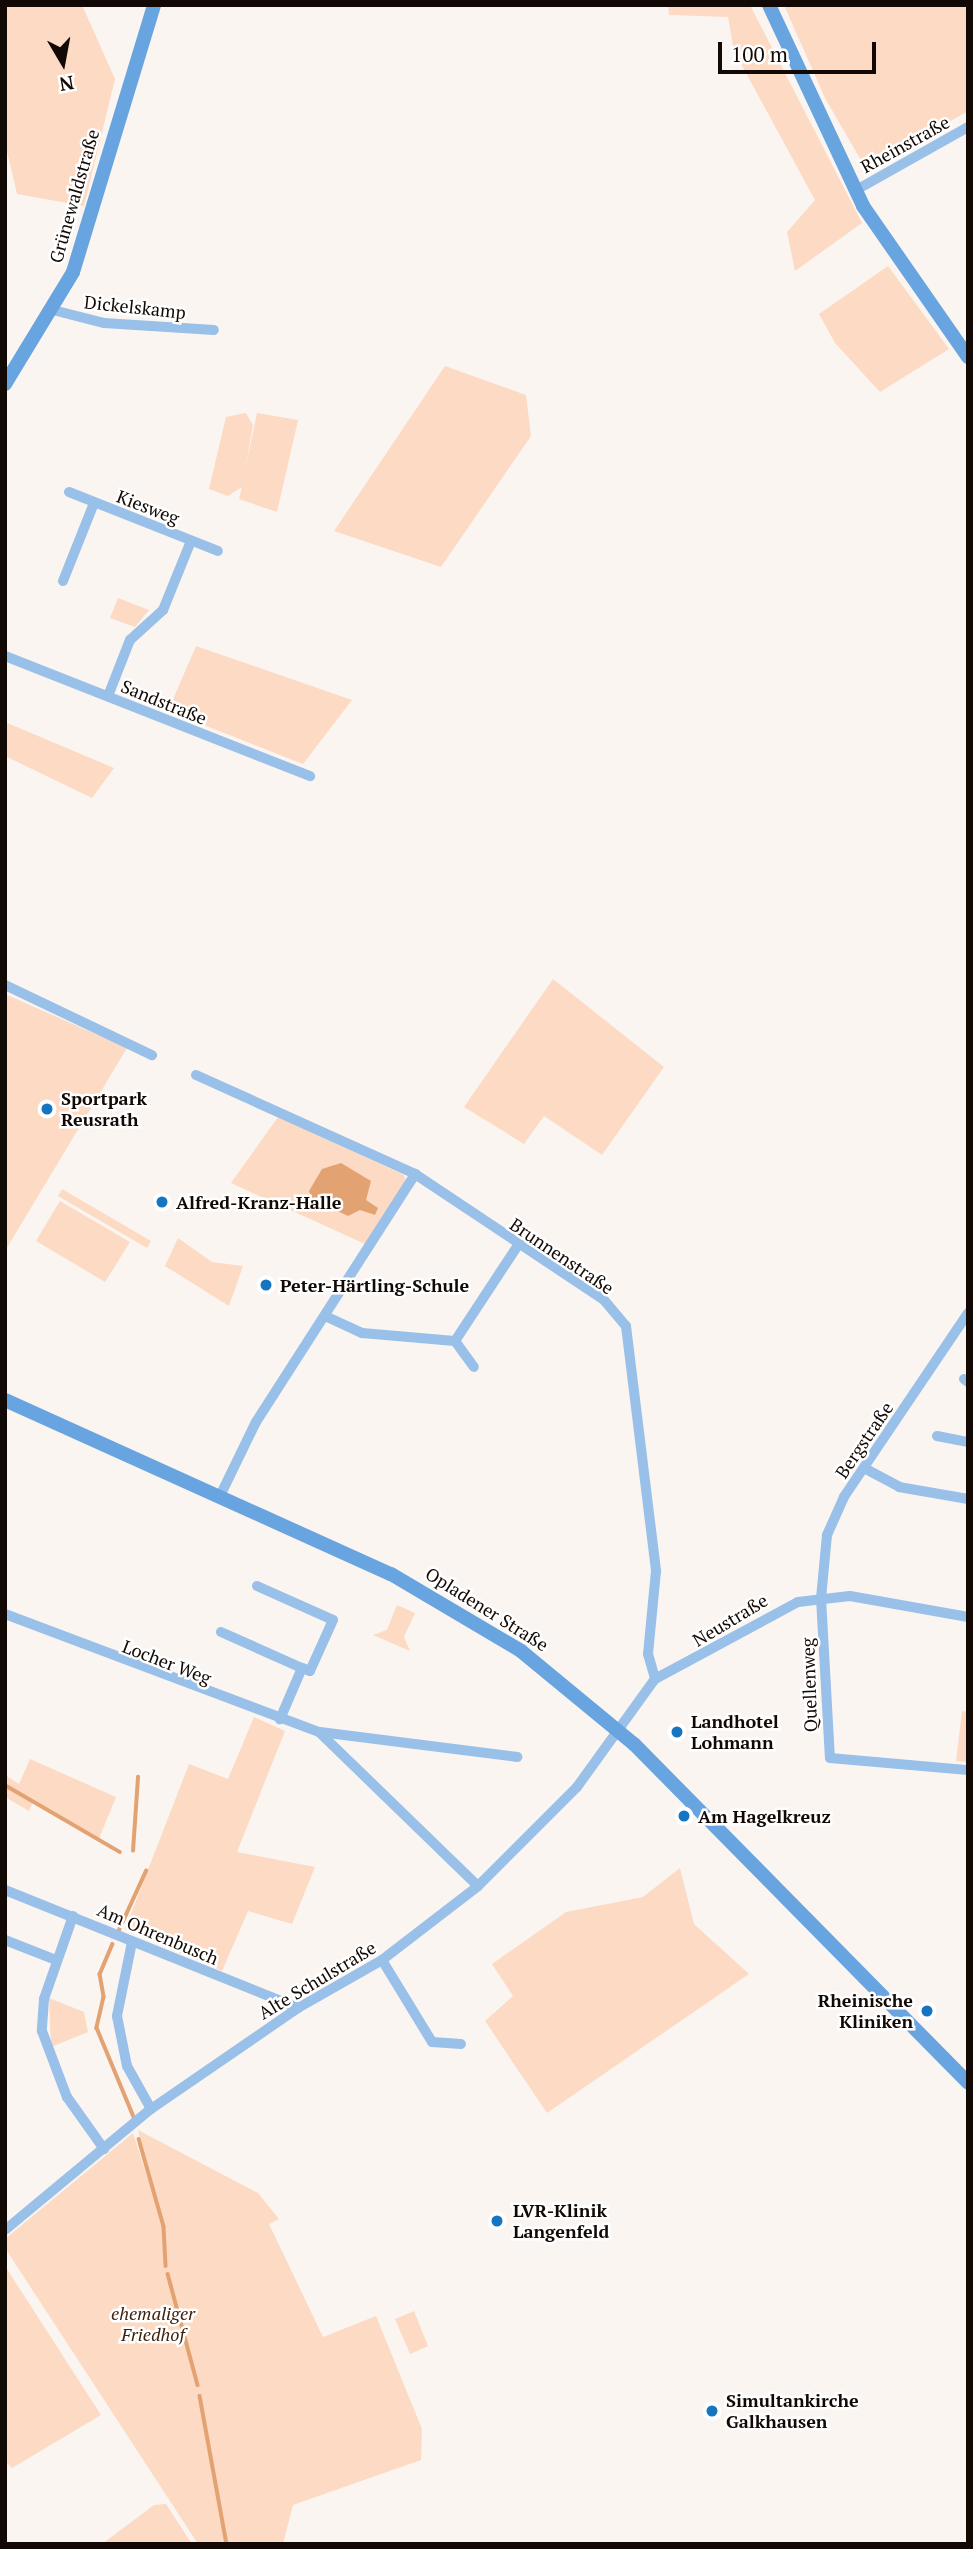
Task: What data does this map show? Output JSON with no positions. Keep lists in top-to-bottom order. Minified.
{"streets":{"main road":["Grünewaldstraße","Opladener Straße"],"street":["Rheinstraße","Dickelskamp","Kiesweg","Sandstraße","Brunnenstraße","Bergstraße","Neustraße","Locher Weg","Quellenweg","Am Ohrenbusch","Alte Schulstraße"]},"crossings":[["Grünewaldstraße","Dickelskamp"],["Kiesweg","Sandstraße"],["Brunnenstraße","Neustraße"],["Bergstraße","Neustraße"],["Bergstraße","Quellenweg"],["Opladener Straße","Neustraße"],["Opladener Straße","Alte Schulstraße"],["Neustraße","Quellenweg"],["Neustraße","Alte Schulstraße"],["Locher Weg","Alte Schulstraße"],["Am Ohrenbusch","Alte Schulstraße"]],"parks":["ehemaliger Friedhof"],"places":["Sportpark Reusrath","Alfred-Kranz-Halle","Peter-Härtling-Schule","Landhotel Lohmann","Am Hagelkreuz","Rheinische Kliniken","LVR-Klinik Langenfeld","Simultankirche Galkhausen"],"scale_bar":"100 m","north":"bottom"}
